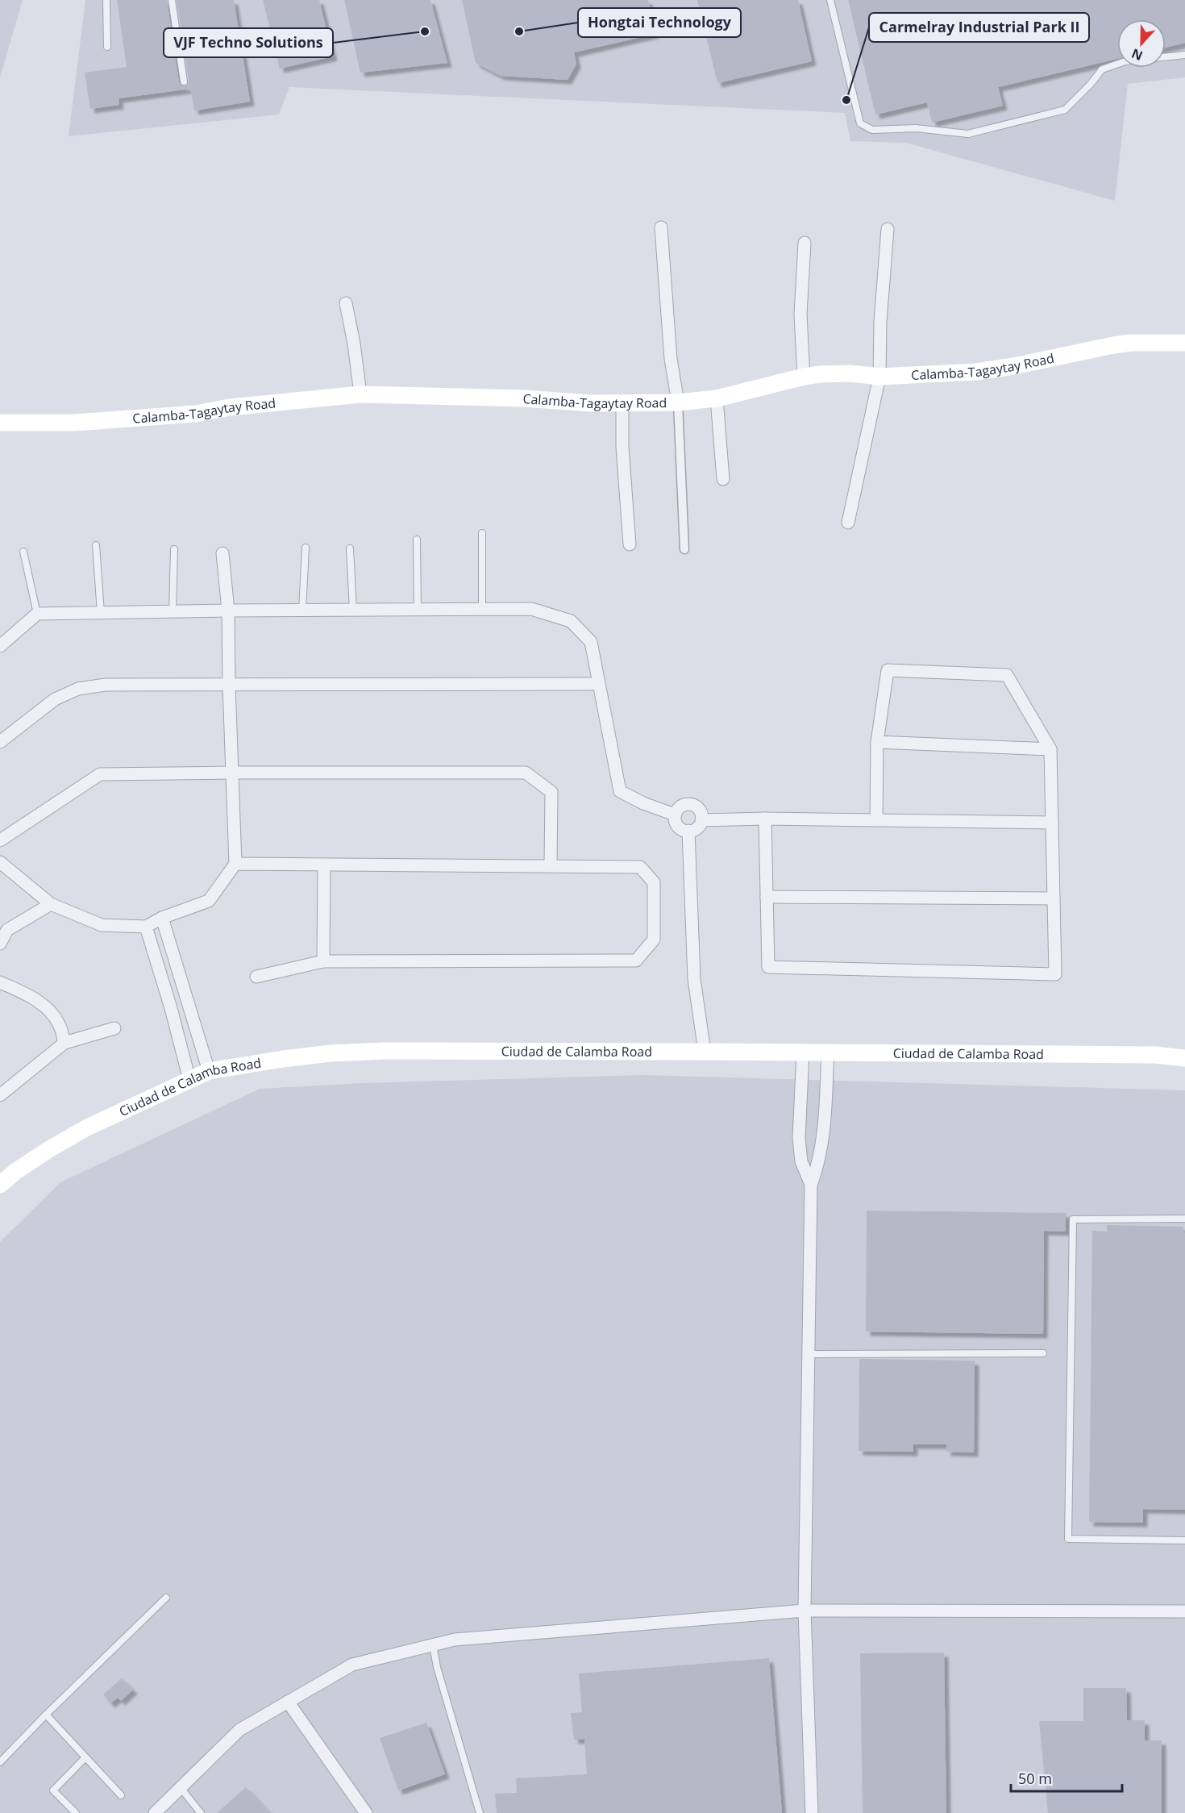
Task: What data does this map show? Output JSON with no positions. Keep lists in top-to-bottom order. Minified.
{"streets":{"main road":["Calamba-Tagaytay Road","Ciudad de Calamba Road"]},"places":["VJF Techno Solutions","Hongtai Technology","Carmelray Industrial Park II"],"scale_bar":"50 m","north":"bottom"}
